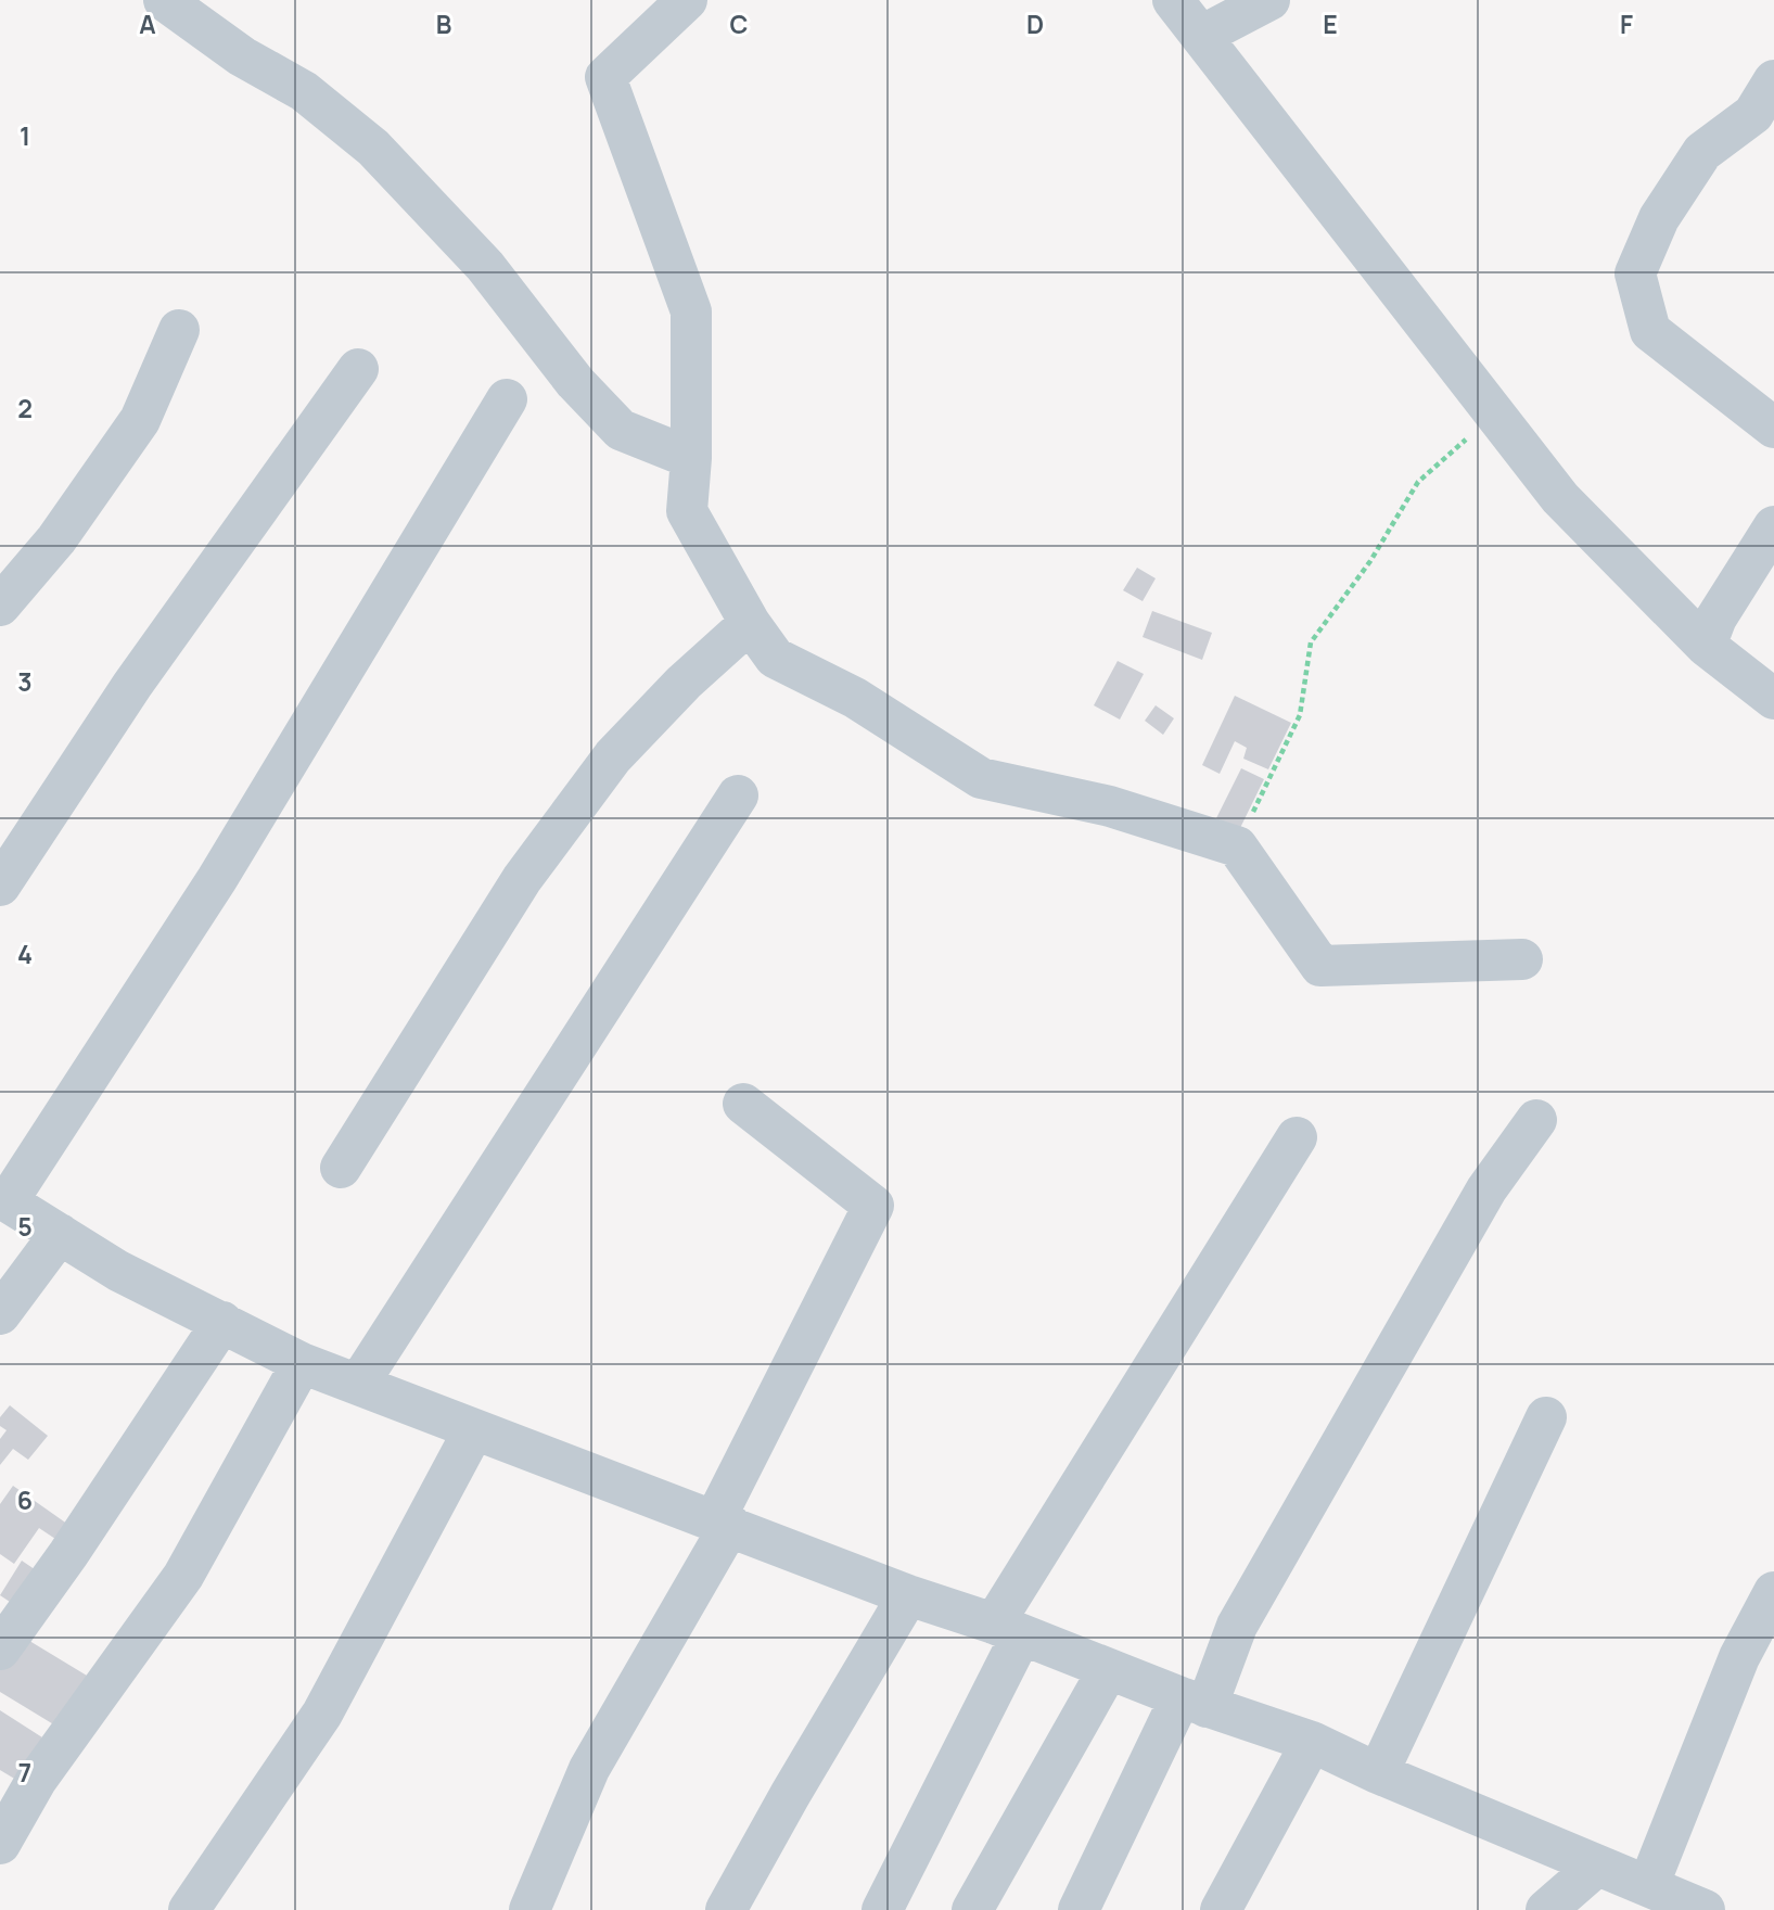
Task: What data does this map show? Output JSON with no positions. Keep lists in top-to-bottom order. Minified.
{"grid":{"columns":["A","B","C","D","E","F"],"rows":["1","2","3","4","5","6","7"]}}
